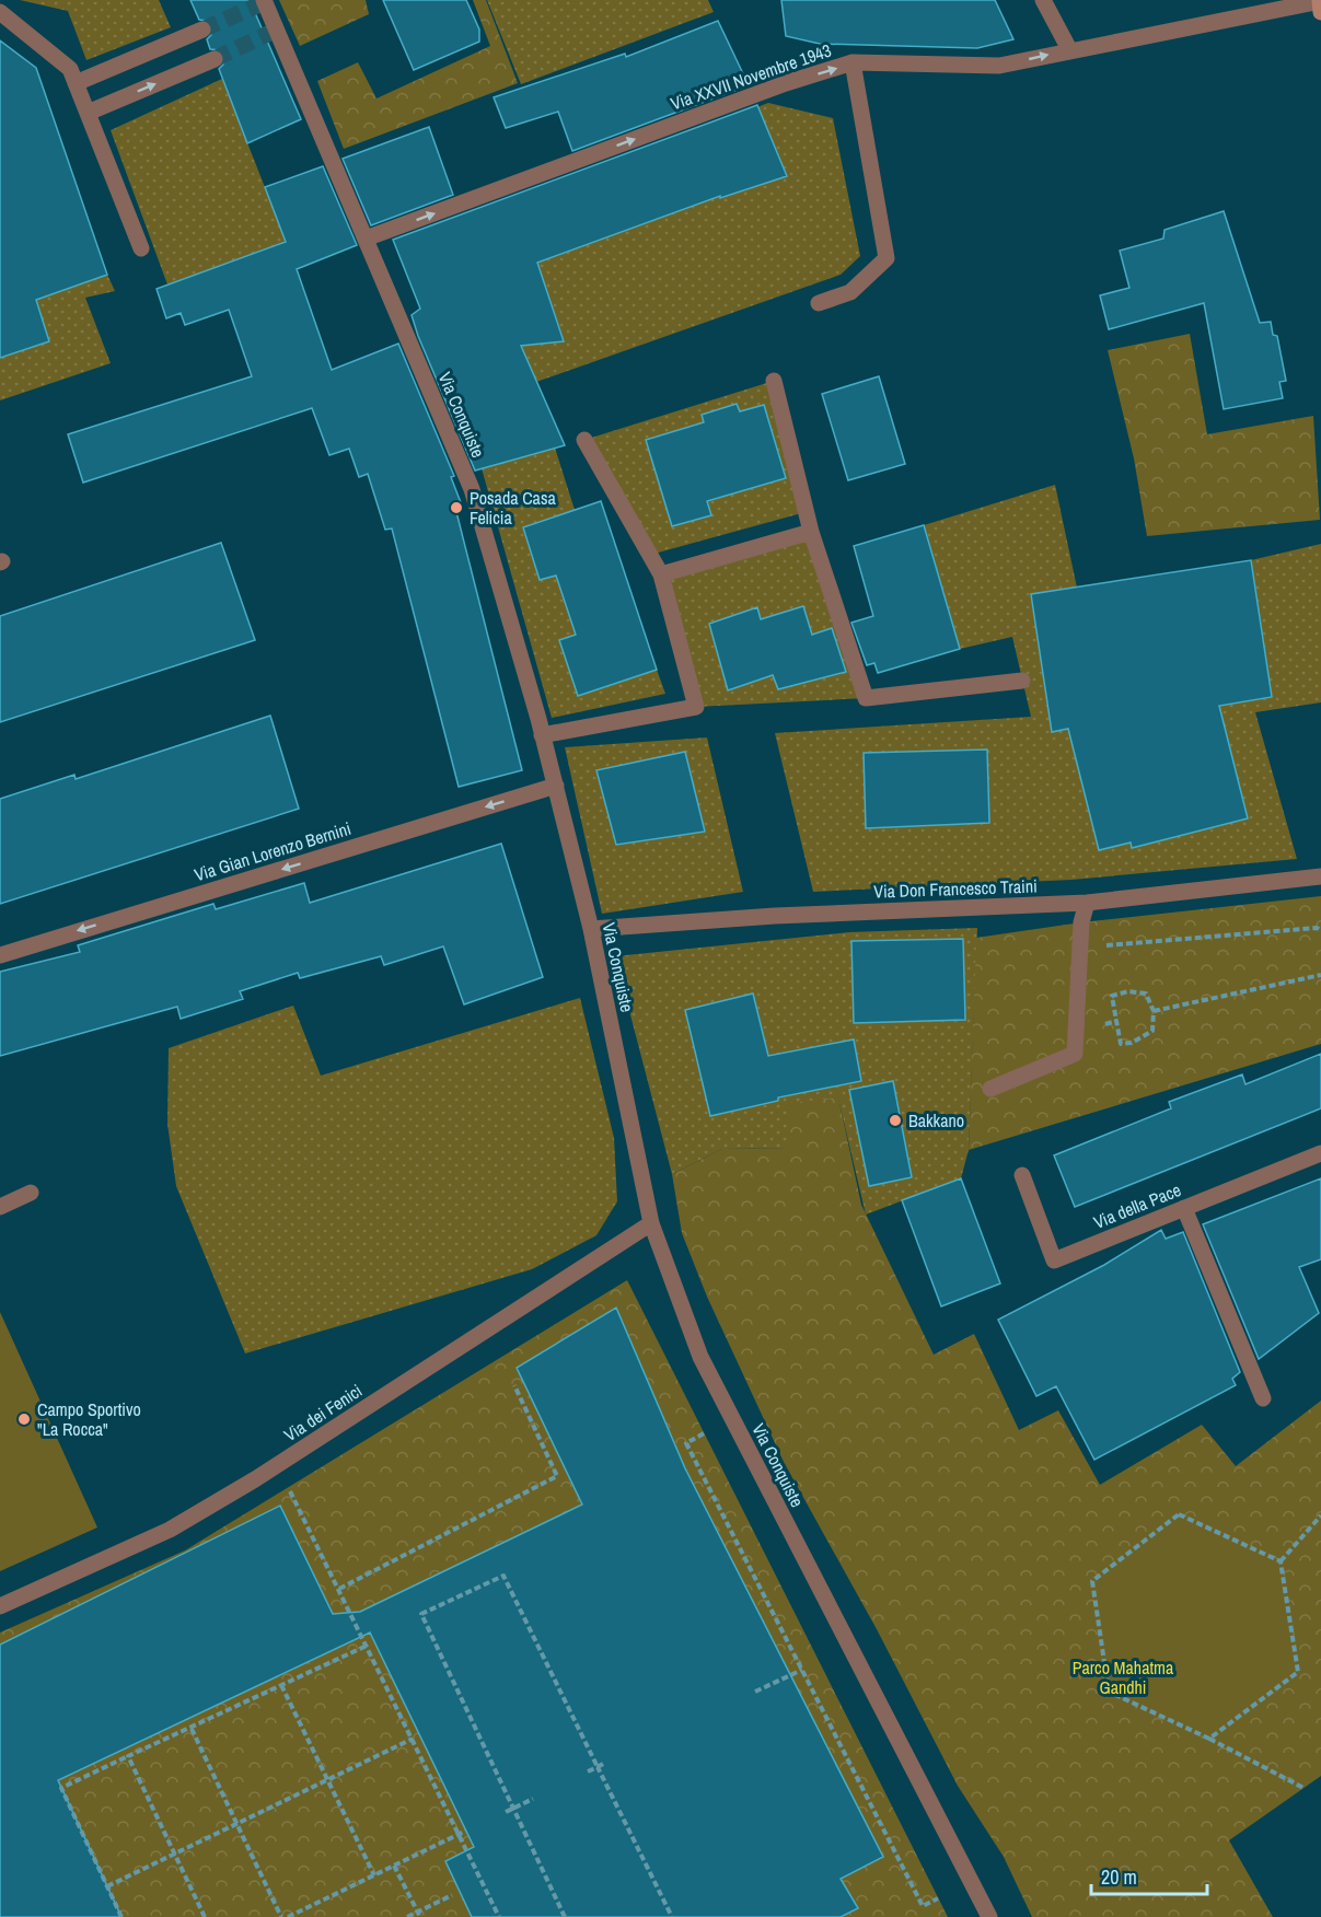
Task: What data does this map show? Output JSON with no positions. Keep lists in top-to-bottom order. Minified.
{"streets":{"street":["Via XXVII Novembre 1943","Via Conquiste","Via Gian Lorenzo Bernini","Via Don Francesco Traini","Via della Pace","Via dei Fenici"]},"crossings":[["Via XXVII Novembre 1943","Via Conquiste"],["Via Conquiste","Via Gian Lorenzo Bernini"],["Via Conquiste","Via Don Francesco Traini"],["Via Conquiste","Via dei Fenici"]],"one_way":["Via XXVII Novembre 1943","Via Gian Lorenzo Bernini"],"parks":["Parco Mahatma Gandhi"],"places":["Posada Casa Felicia","Bakkano","Campo Sportivo \"La Rocca\""],"scale_bar":"20 m"}
